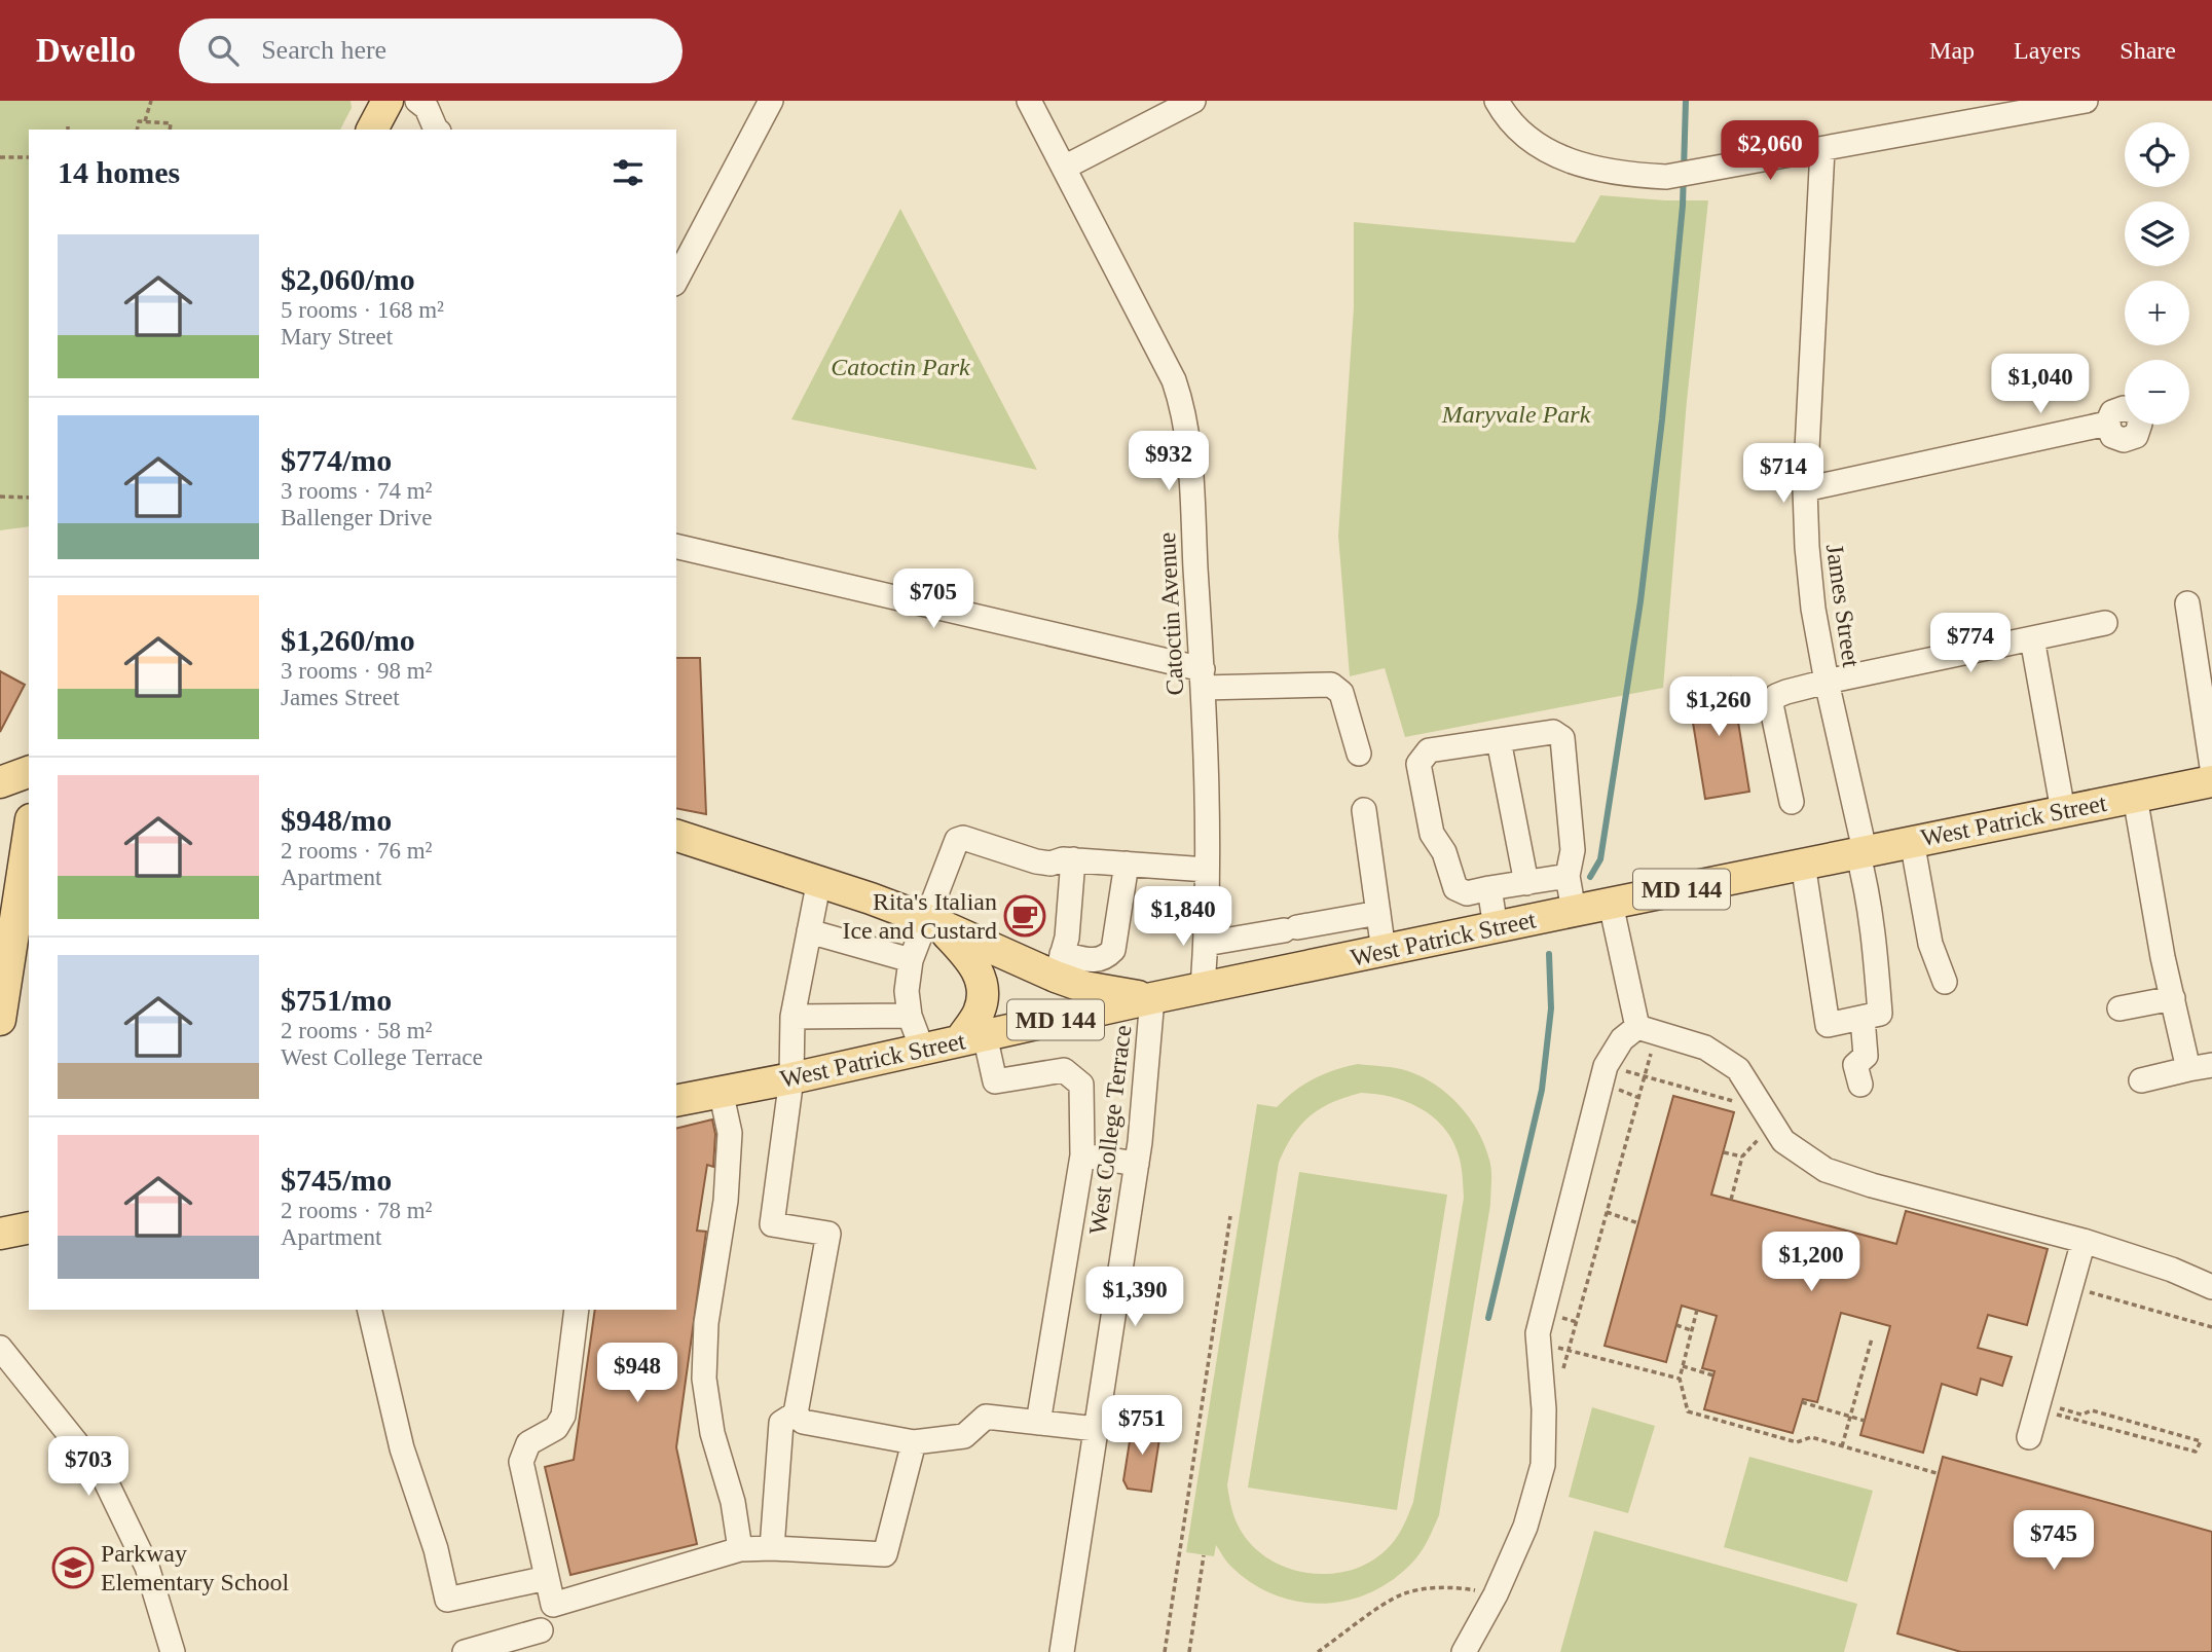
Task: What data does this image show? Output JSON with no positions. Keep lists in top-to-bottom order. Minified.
{"streets":{"main road":["West Patrick Street","MD 144"],"street":["James Street","Catoctin Avenue","West College Terrace"]},"crossings":[["James Street","West Patrick Street"],["Catoctin Avenue","West Patrick Street"],["West Patrick Street","MD 144"],["West Patrick Street","West College Terrace"],["MD 144","West College Terrace"]],"parks":["Catoctin Park","Maryvale Park"],"places":{"cafe":["Rita's Italian Ice and Custard"],"school or university":["Parkway Elementary School"]},"page":{"header":"Dwello","search":"Search here","nav":["Map","Layers","Share"],"price":["$2,060","$1,040","$932","$714","$705","$774","$1,260","$1,840","$1,200","$1,390","$948","$751","$703","$745"],"map_buttons":["+","−"],"heading":"14 homes","list":[{"name":"$2,060/mo","note":"5 rooms · 168 m² · Mary Street"},{"name":"$774/mo","note":"3 rooms · 74 m² · Ballenger Drive"},{"name":"$1,260/mo","note":"3 rooms · 98 m² · James Street"},{"name":"$948/mo","note":"2 rooms · 76 m² · Apartment"},{"name":"$751/mo","note":"2 rooms · 58 m² · West College Terrace"},{"name":"$745/mo","note":"2 rooms · 78 m² · Apartment"}]}}
